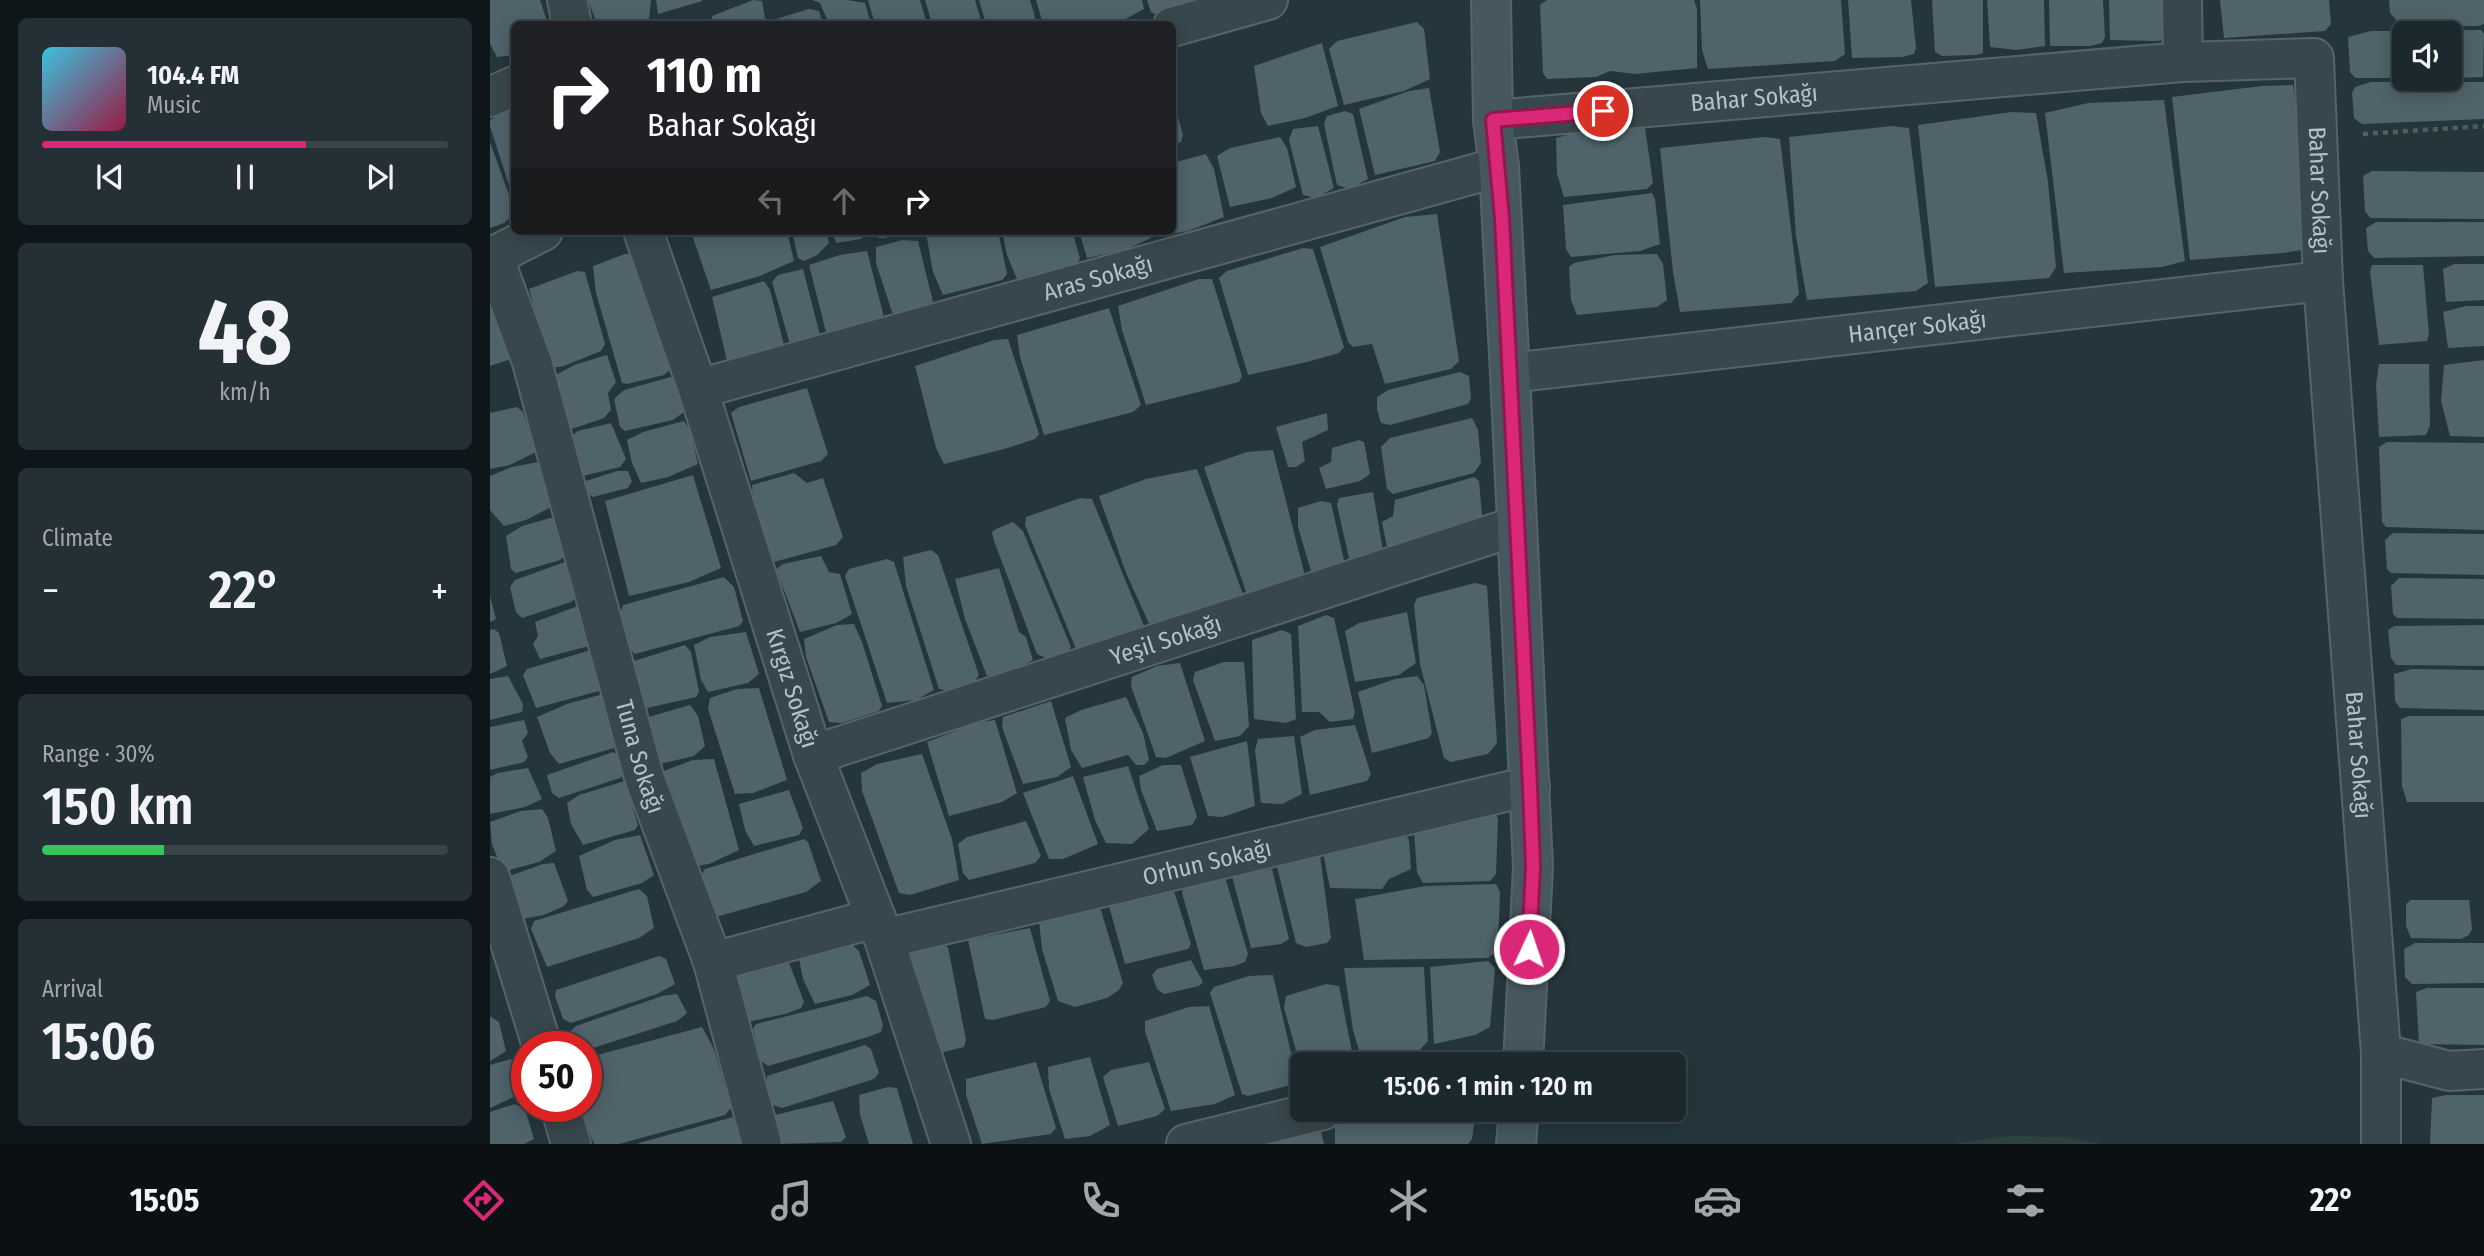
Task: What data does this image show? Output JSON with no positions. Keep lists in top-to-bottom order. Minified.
{"streets":{"street":["Bahar Sokağı","Aras Sokağı","Hançer Sokağı","Yeşil Sokağı","Kırgız Sokağı","Tuna Sokağı","Orhun Sokağı"]},"crossings":[["Bahar Sokağı","Hançer Sokağı"],["Aras Sokağı","Kırgız Sokağı"],["Yeşil Sokağı","Kırgız Sokağı"],["Kırgız Sokağı","Orhun Sokağı"],["Tuna Sokağı","Orhun Sokağı"]],"page":{"turn":["110 m","Bahar Sokağı"],"song":["104.4 FM","Music"],"tile":[["48","km/h"],"Climate",["Range · 30%","150 km"],["Arrival","15:06"]],"heat":["−","22°","+"],"limit":"50","trip":"15:06 · 1 min · 120 m","tabs":["15:05","22°"]}}
